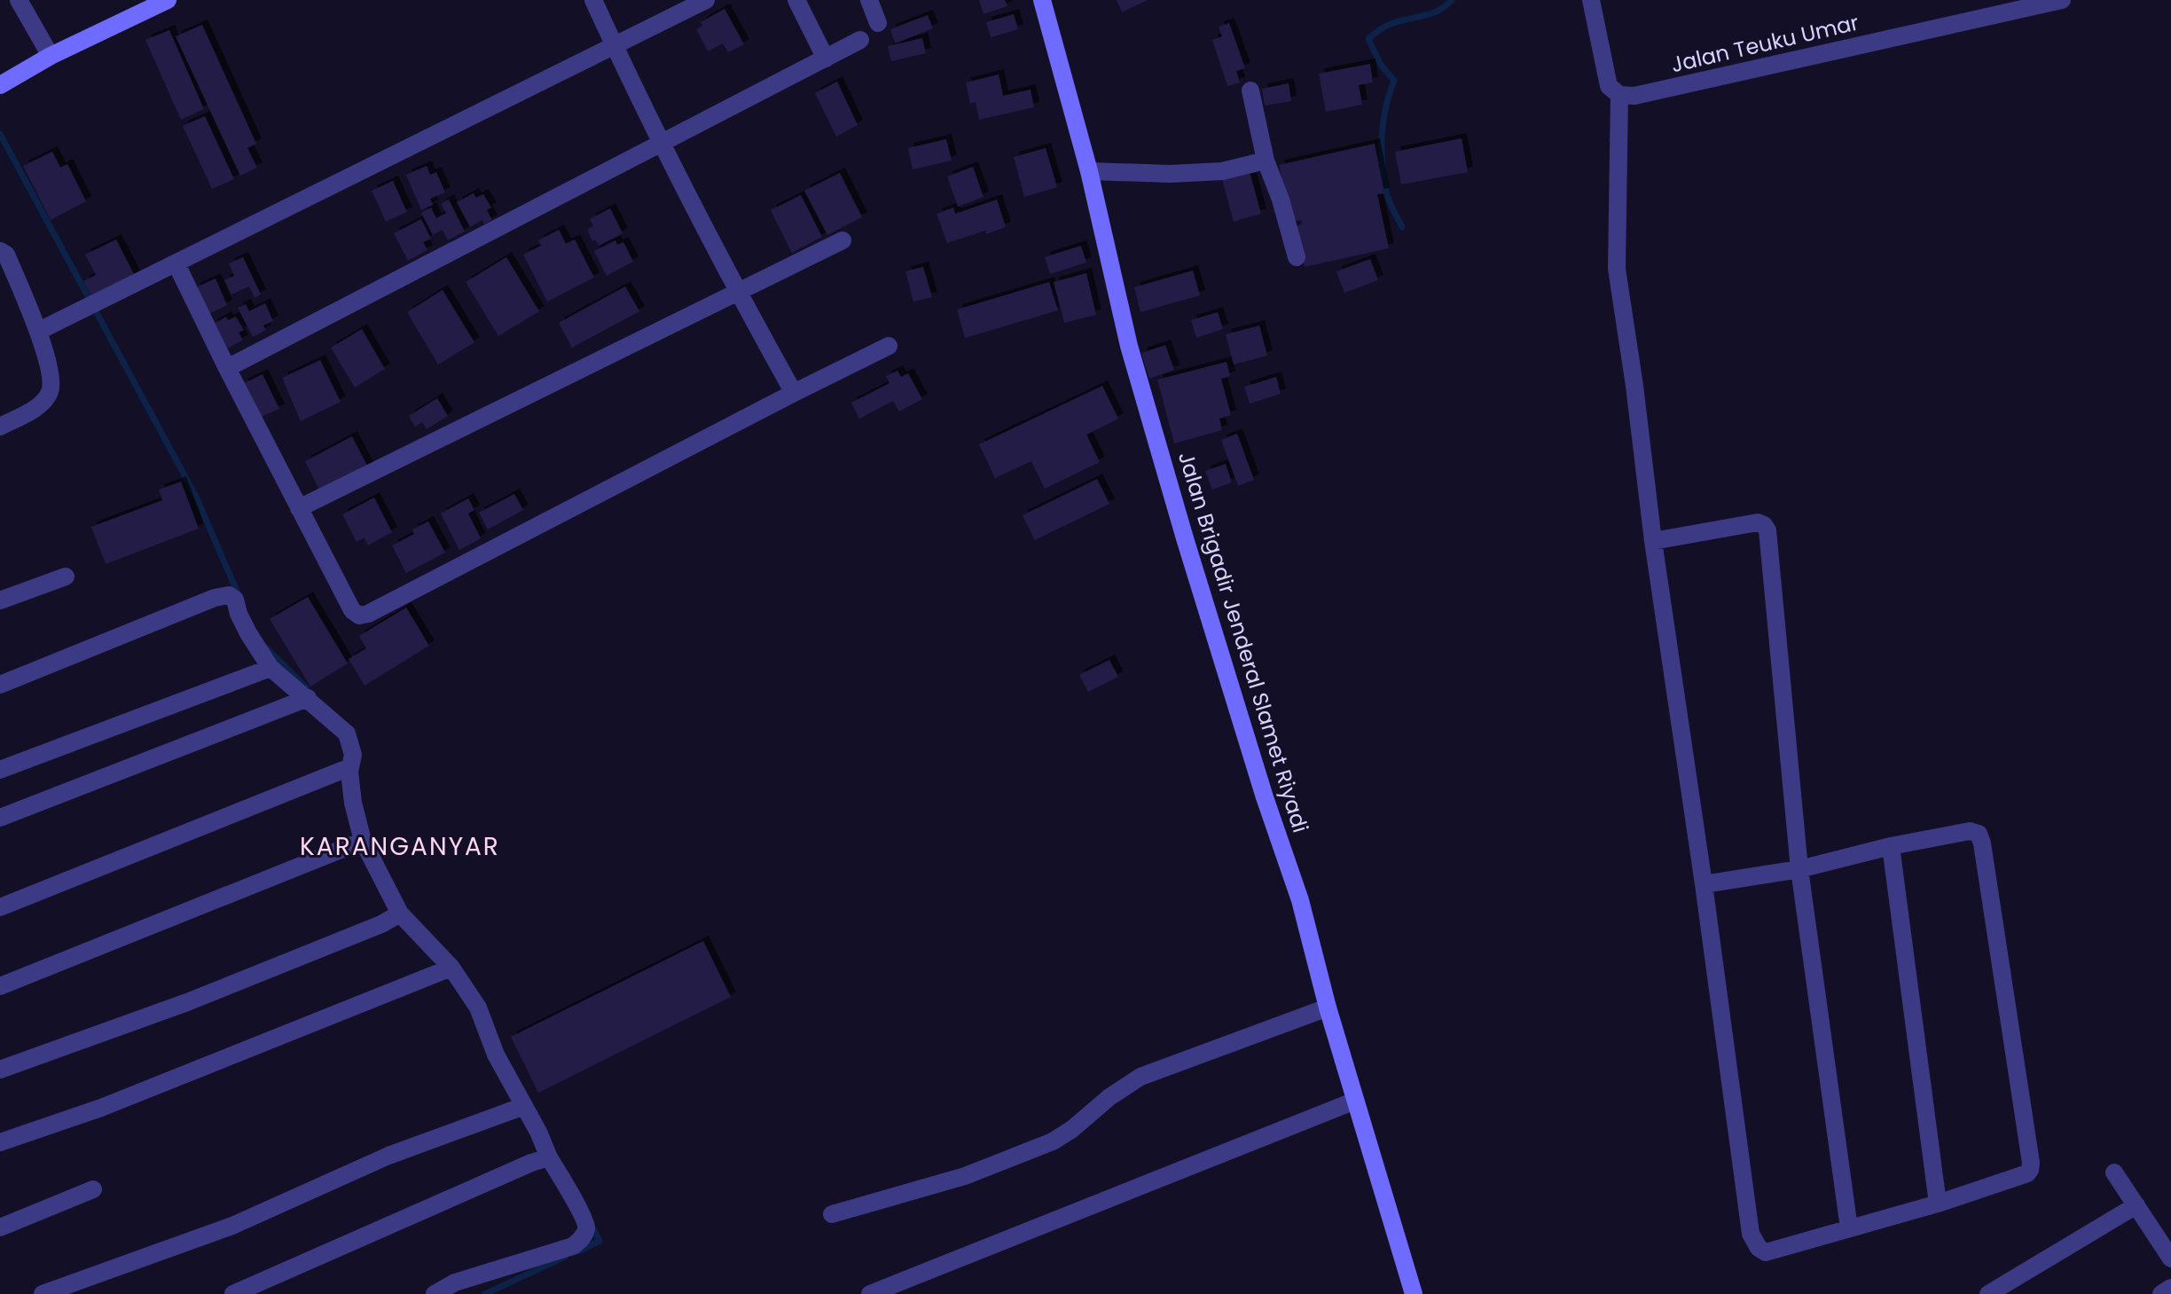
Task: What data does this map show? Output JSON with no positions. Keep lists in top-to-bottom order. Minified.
{"streets":{"main road":["Jalan Brigadir Jenderal Slamet Riyadi"],"street":["Jalan Teuku Umar"]},"districts":["KARANGANYAR"]}
